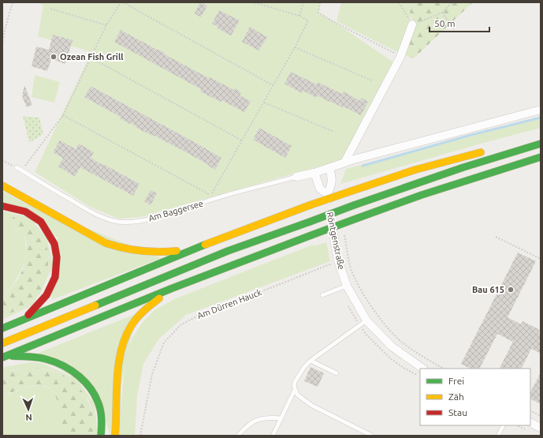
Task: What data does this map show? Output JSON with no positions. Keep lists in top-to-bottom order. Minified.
{"streets":{"street":["Am Baggersee","Röntgenstraße"],"path":["Am Dürren Hauck"]},"crossings":[["Am Baggersee","Röntgenstraße"],["Röntgenstraße","Am Dürren Hauck"]],"places":["Ozean Fish Grill","Bau 615"],"legend":["Frei","Zäh","Stau"],"scale_bar":"50 m","north":"bottom"}
